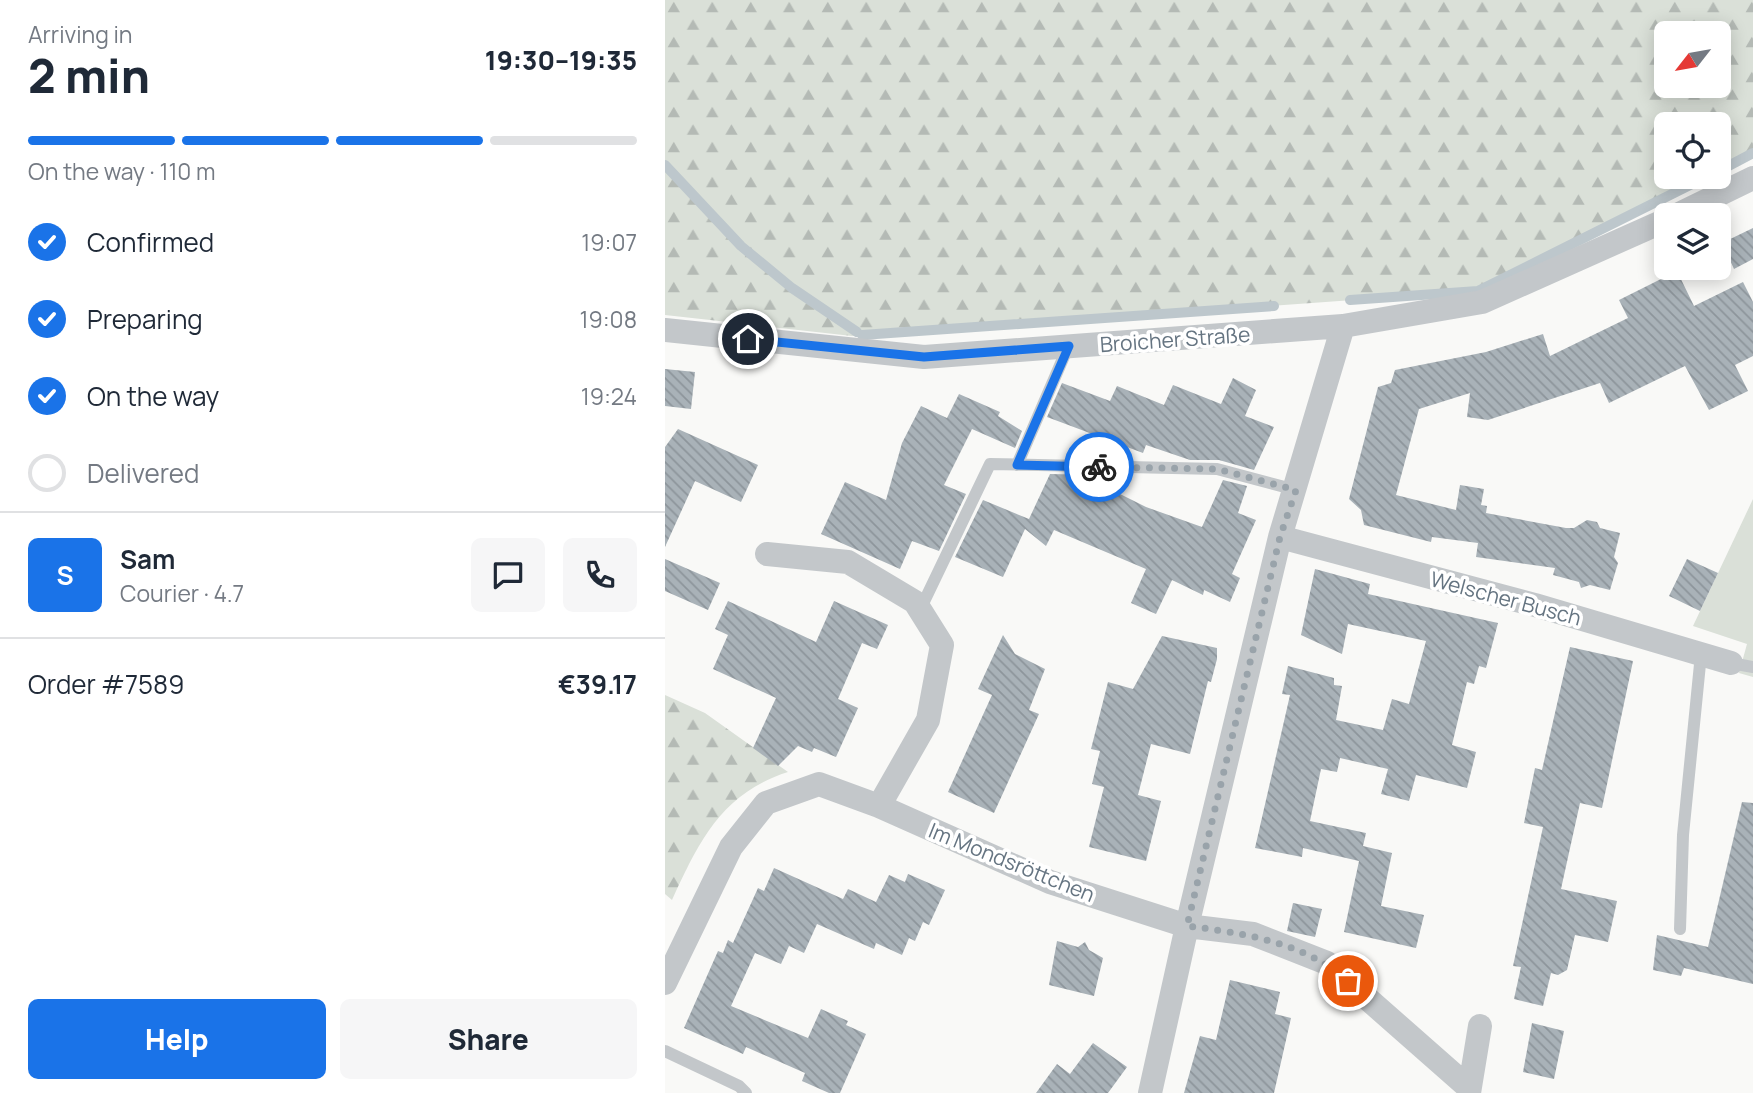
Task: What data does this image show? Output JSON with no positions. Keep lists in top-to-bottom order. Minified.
{"streets":{"street":["Broicher Straße","Welscher Busch","Im Mondsröttchen"]},"north":"bottom left","page":{"heading":["2 min","Arriving in","19:30–19:35"],"panel":["Sam","Courier · 4.7","Order #7589","€39.17"],"bar":"On the way · 110 m","list":[["Confirmed","19:07"],["Preparing","19:08"],["On the way","19:24"],"Delivered"],"round":"S","buttons":["Help","Share"]}}
